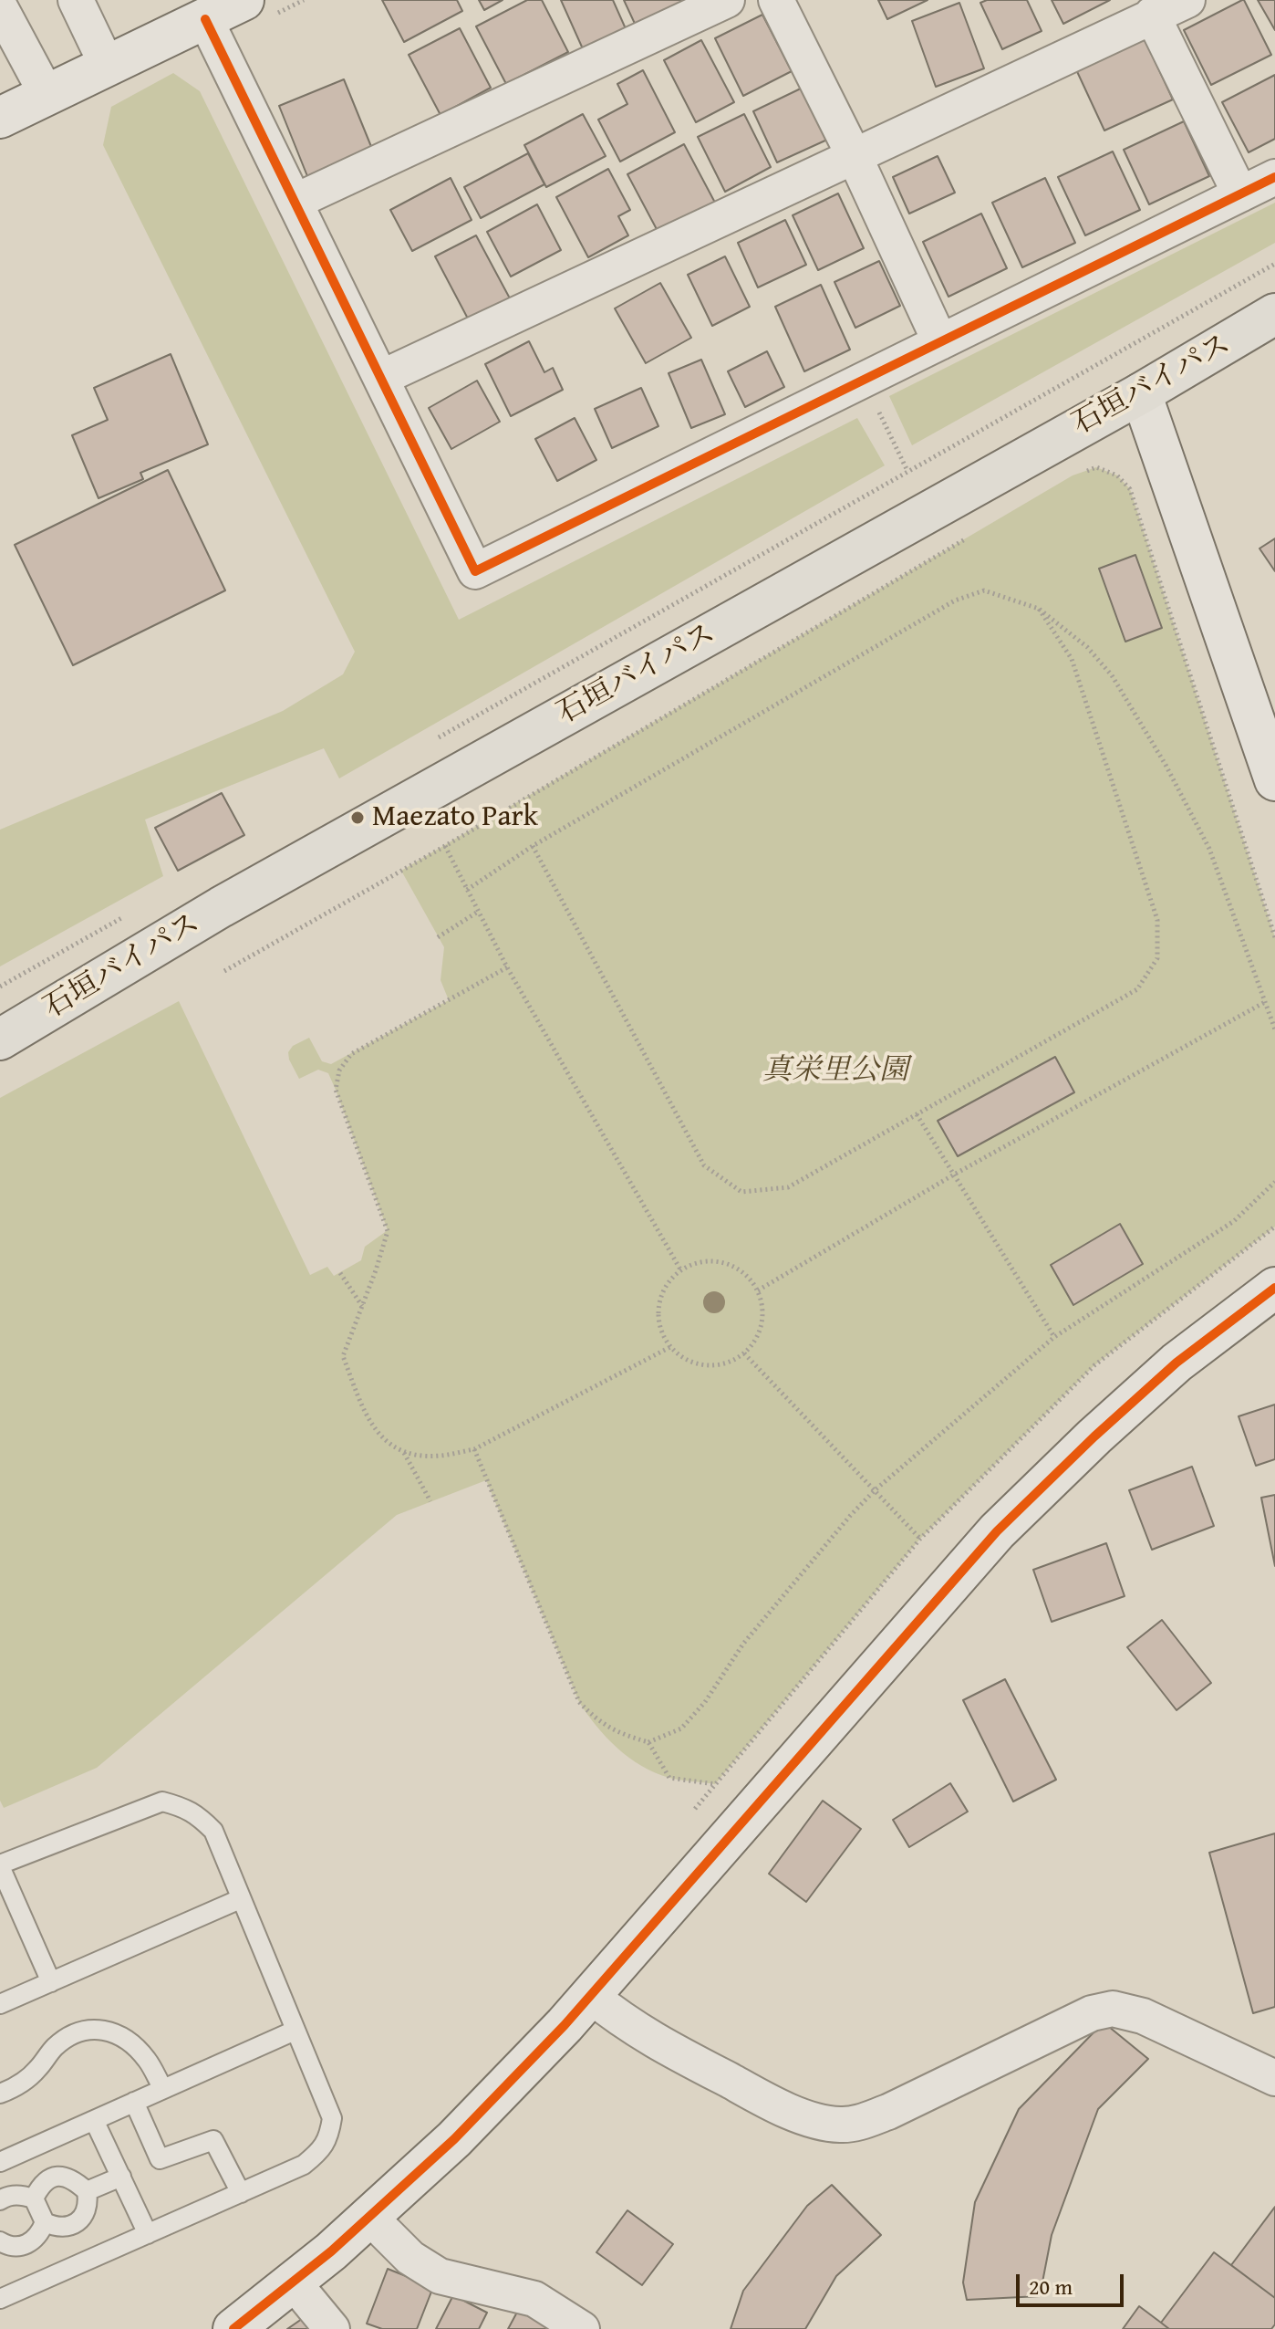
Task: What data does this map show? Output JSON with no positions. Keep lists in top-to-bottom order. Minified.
{"streets":{"highway":["石垣バイパス"]},"parks":["真栄里公園"],"places":["Maezato Park"],"scale_bar":"20 m"}
